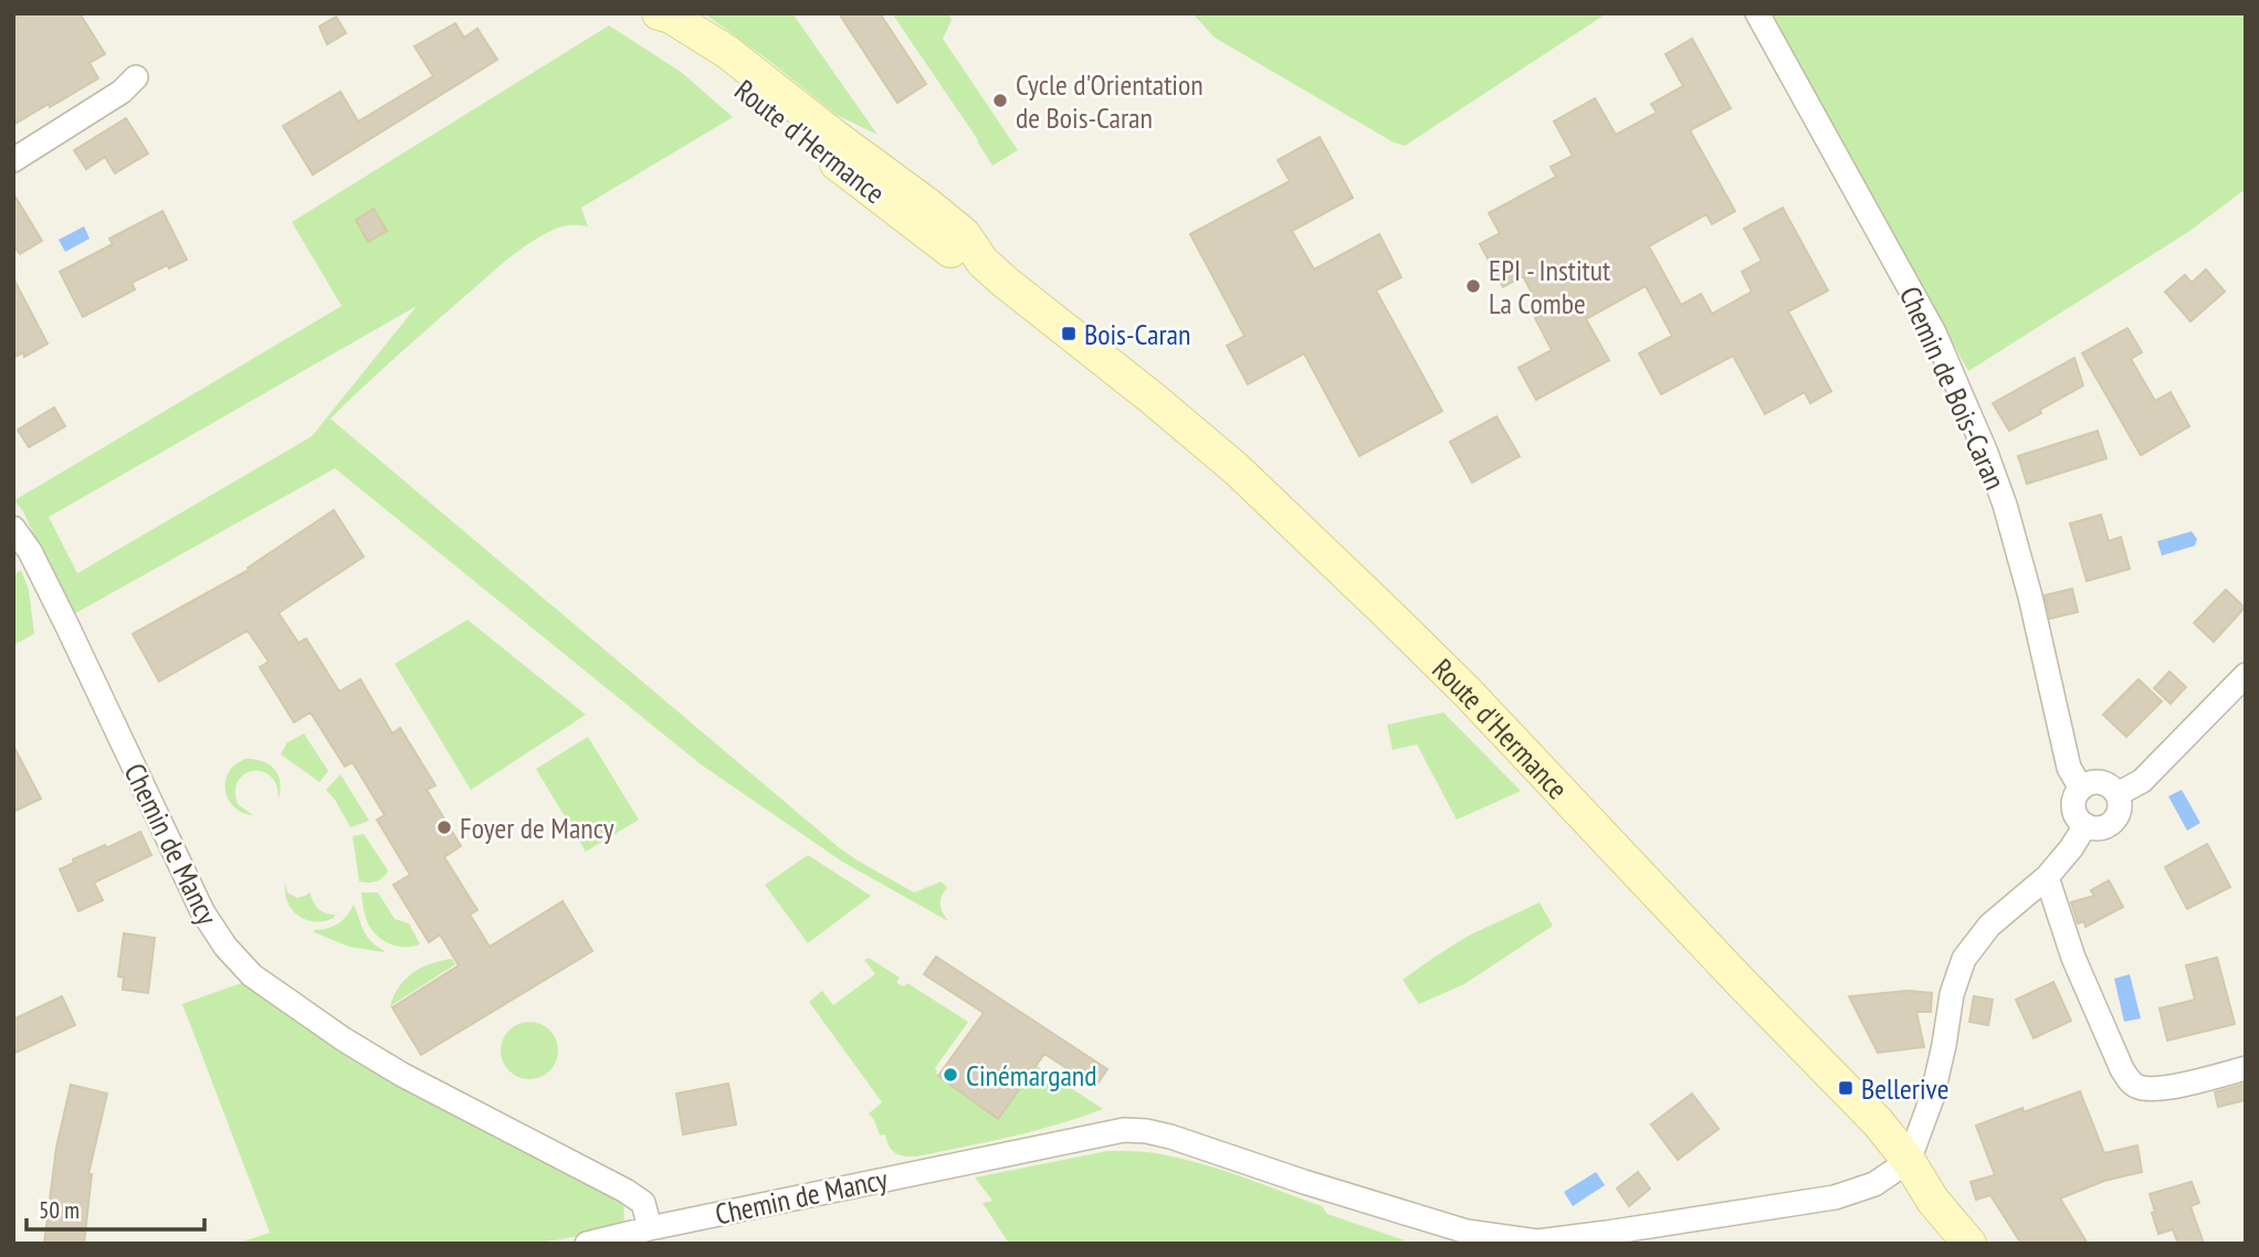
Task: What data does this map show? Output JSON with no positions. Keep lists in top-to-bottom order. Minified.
{"streets":{"main road":["Route d'Hermance"],"street":["Chemin de Bois-Caran","Chemin de Mancy"]},"crossings":[["Route d'Hermance","Chemin de Mancy"]],"places":{"other":["Cycle d'Orientation de Bois-Caran","EPI - Institut La Combe","Foyer de Mancy","Cinémargand"],"transit":["Bois-Caran","Bellerive"]},"scale_bar":"50 m"}
